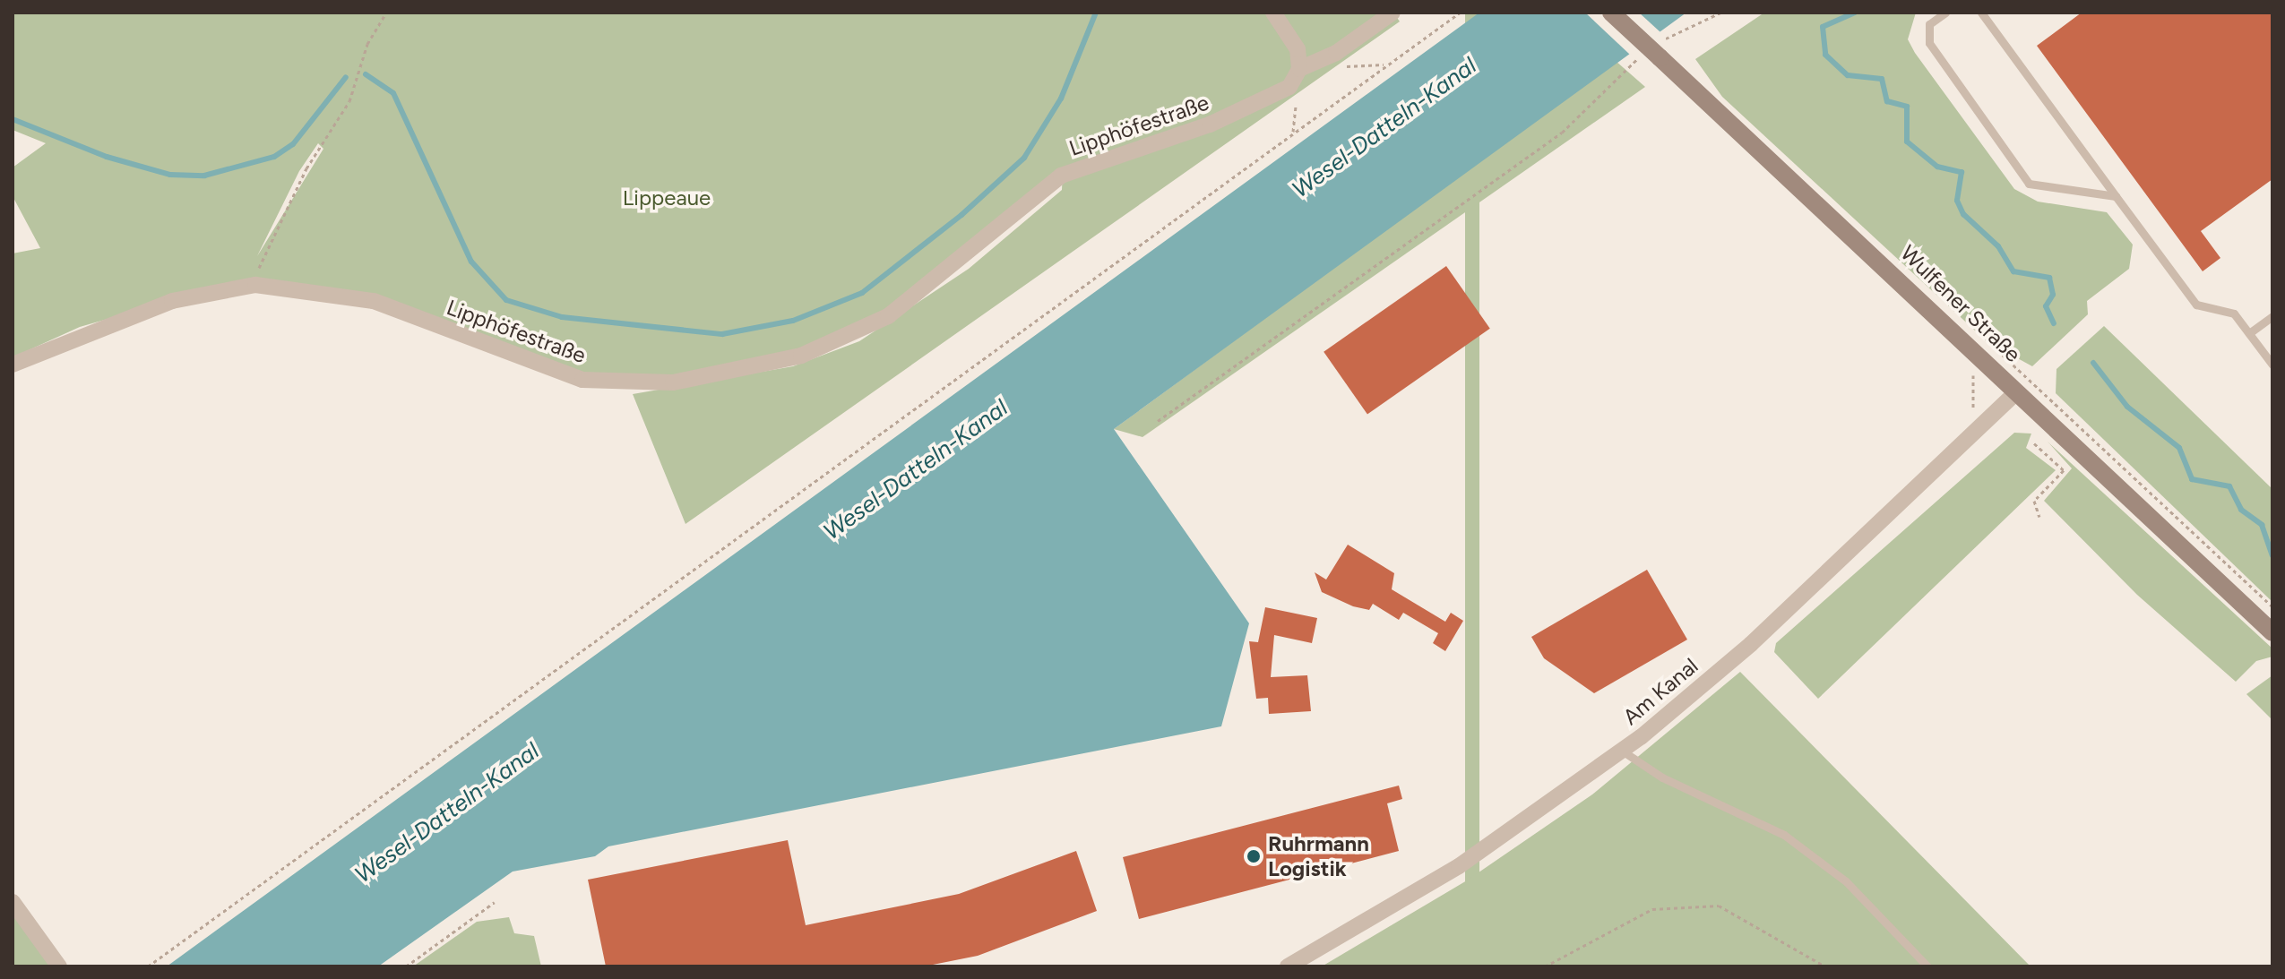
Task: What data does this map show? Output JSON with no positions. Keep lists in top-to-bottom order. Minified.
{"streets":{"main road":["Wulfener Straße"],"street":["Lipphöfestraße","Am Kanal"]},"crossings":[["Wulfener Straße","Am Kanal"]],"water":["Wesel-Datteln-Kanal"],"parks":["Lippeaue"],"places":["Ruhrmann Logistik"]}
